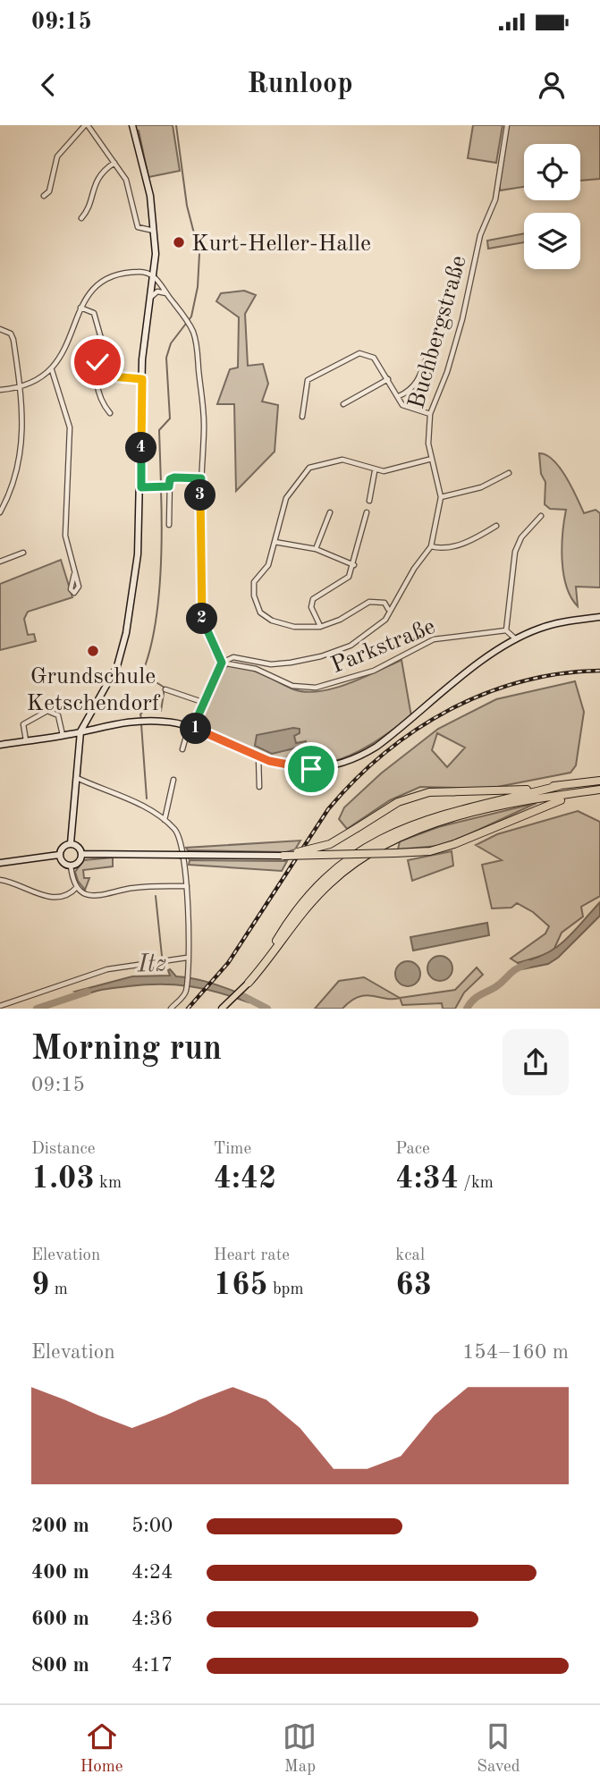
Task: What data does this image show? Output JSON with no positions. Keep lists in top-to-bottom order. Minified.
{"streets":{"street":["Buchbergstraße","Parkstraße"]},"crossings":[["Buchbergstraße","Parkstraße"]],"water":["Itz"],"places":["Kurt-Heller-Halle","Grundschule Ketschendorf"],"page":{"status":"09:15","header":"Runloop","pins":["4","3","2","1"],"heading":["Morning run","09:15"],"stats":[["Distance","1.03 km"],["Time","4:42"],["Pace","4:34 /km"],["Elevation","9 m"],["Heart rate","165 bpm"],["kcal","63"]],"chart":["Elevation","154–160 m"],"list":[{"name":"200 m","note":"5:00"},{"name":"400 m","note":"4:24"},{"name":"600 m","note":"4:36"},{"name":"800 m","note":"4:17"}],"tabs":["Home","Map","Saved"]}}
